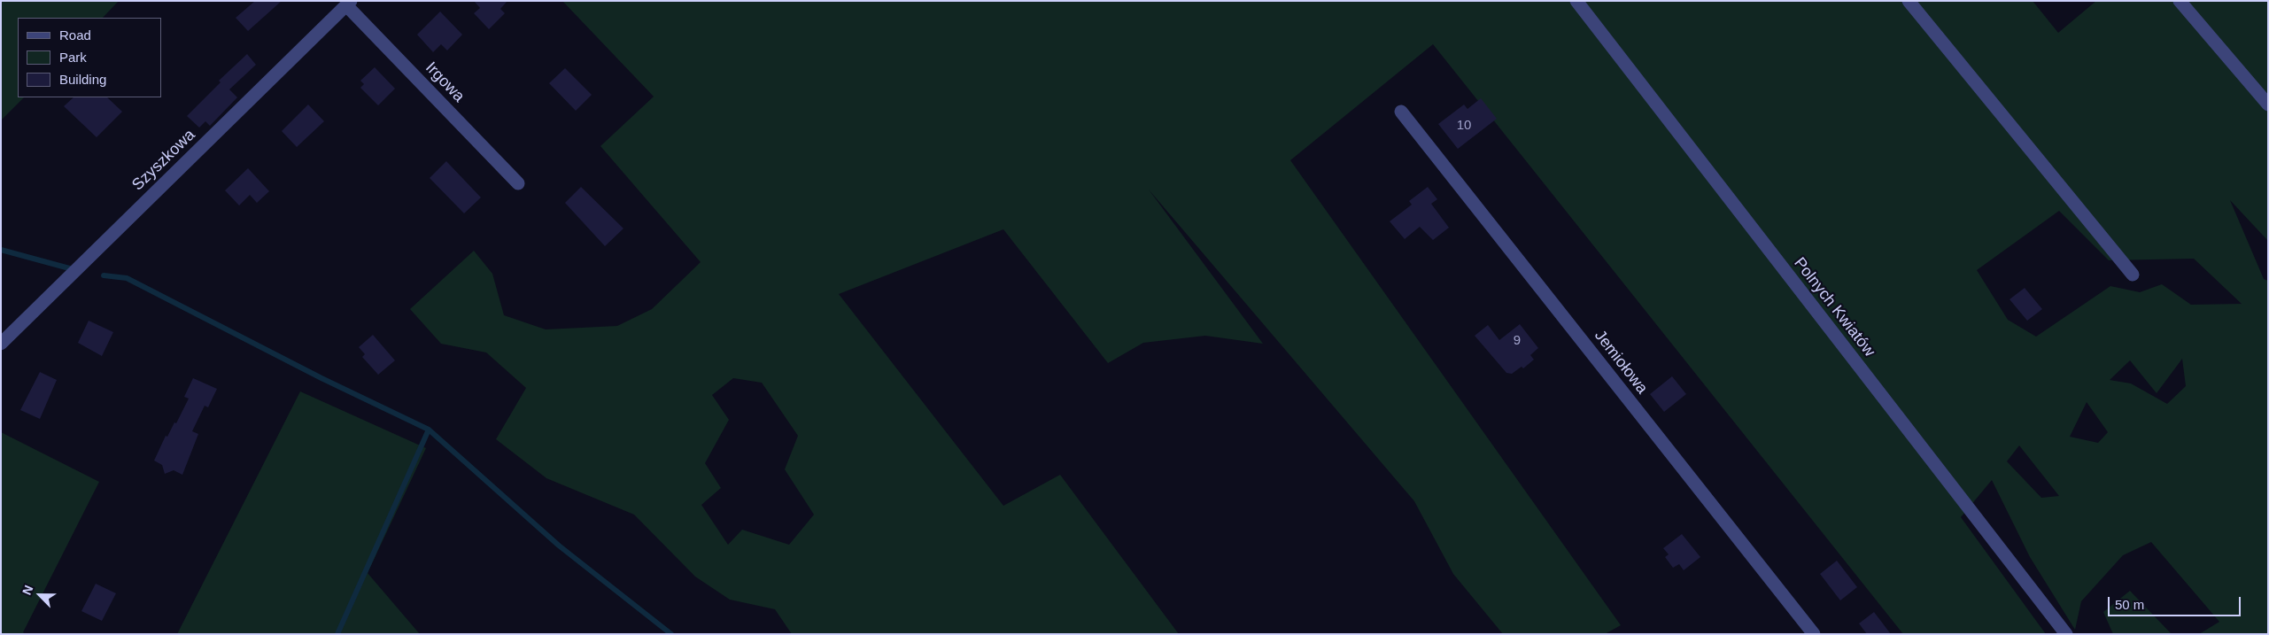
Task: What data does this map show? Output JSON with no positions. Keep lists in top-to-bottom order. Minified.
{"streets":{"street":["Irgowa","Szyszkowa","Polnych Kwiatów","Jemiołowa"]},"crossings":[["Irgowa","Szyszkowa"]],"house_numbers":["10","9"],"legend":["Road","Park","Building"],"scale_bar":"50 m","north":"top left"}
